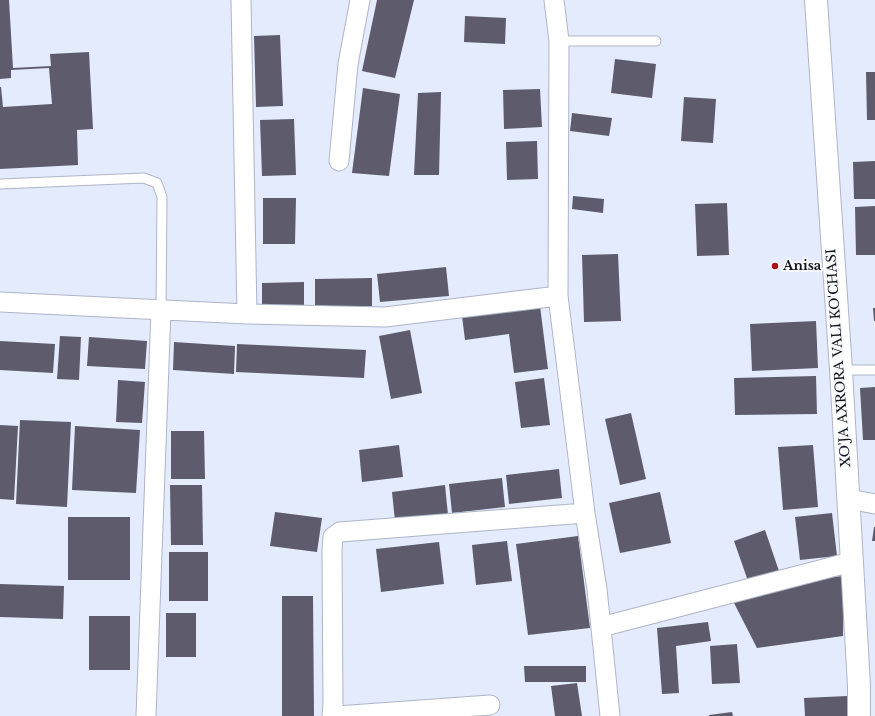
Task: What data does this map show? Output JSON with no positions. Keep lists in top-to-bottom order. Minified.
{"streets":{"street":["XO'JA AXRORA VALI KO'CHASI"]},"places":["Anisa"]}
